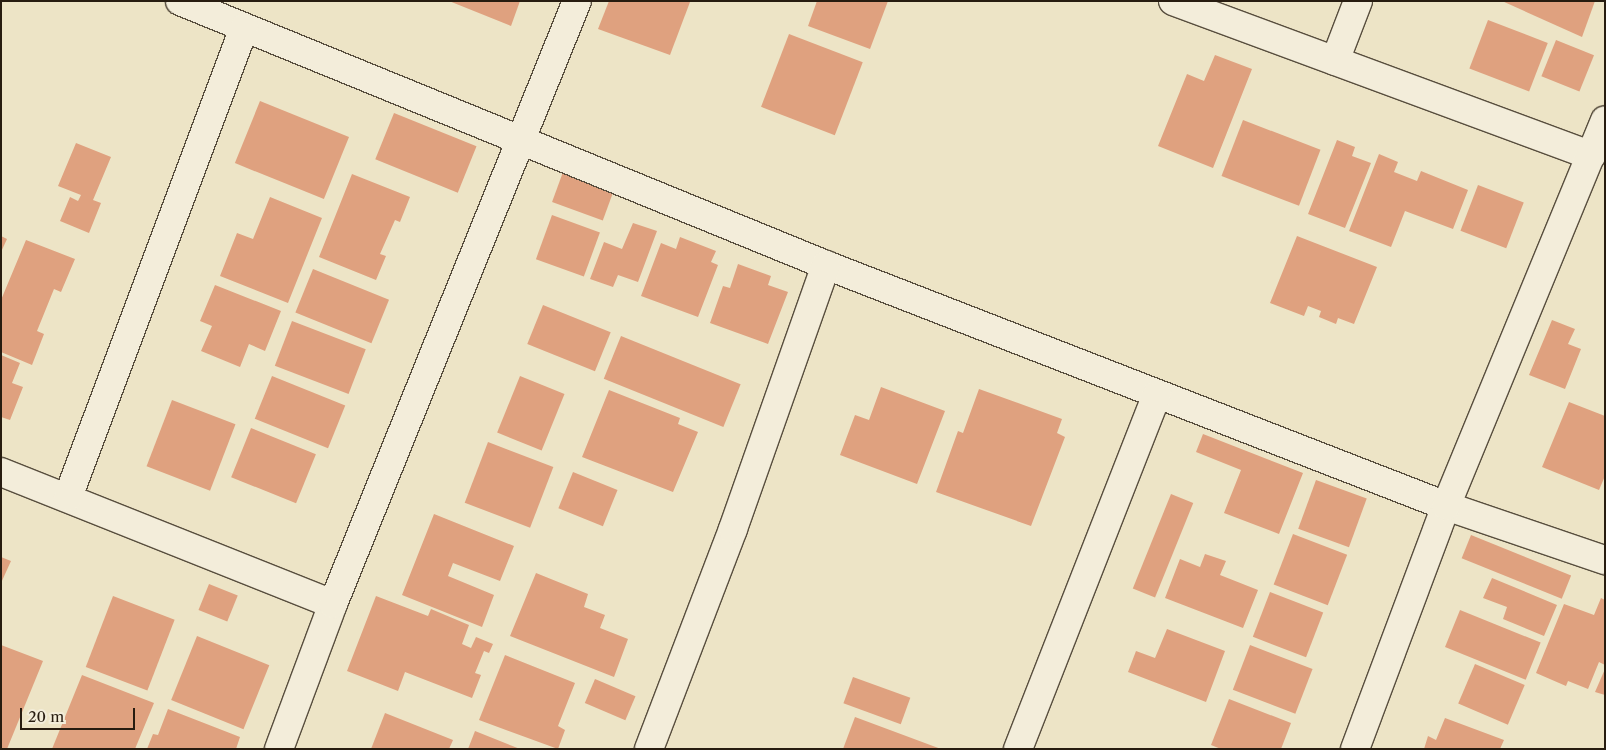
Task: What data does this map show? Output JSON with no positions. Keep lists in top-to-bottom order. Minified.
{"scale_bar":"20 m"}
